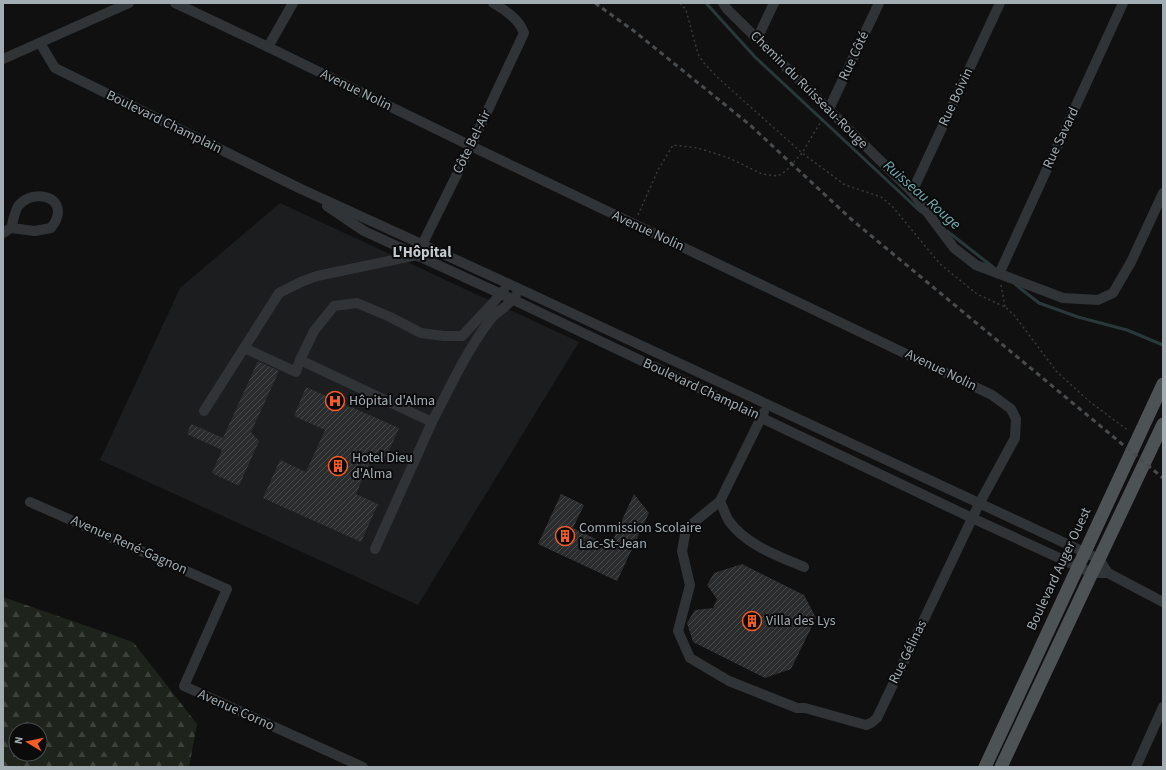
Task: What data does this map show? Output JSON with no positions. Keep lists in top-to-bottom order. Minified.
{"streets":{"main road":["Boulevard Auger Ouest"],"street":["Rue Côté","Avenue Nolin","Chemin du Ruisseau-Rouge","Rue Boivin","Boulevard Champlain","Rue Savard","Côte Bel-Air","Avenue René-Gagnon","Rue Gélinas","Avenue Corno"]},"crossings":[["Rue Côté","Chemin du Ruisseau-Rouge"],["Avenue Nolin","Boulevard Champlain"],["Avenue Nolin","Côte Bel-Air"],["Avenue Nolin","Rue Gélinas"],["Chemin du Ruisseau-Rouge","Rue Boivin"],["Chemin du Ruisseau-Rouge","Rue Savard"],["Boulevard Champlain","Côte Bel-Air"],["Boulevard Champlain","Boulevard Auger Ouest"],["Boulevard Champlain","Rue Gélinas"],["Avenue René-Gagnon","Avenue Corno"]],"districts":["L'Hôpital"],"water":["Ruisseau Rouge"],"places":{"hospital":["Hôpital d'Alma"],"building":["Hotel Dieu d'Alma","Commission Scolaire Lac-St-Jean","Villa des Lys"]},"north":"left"}
